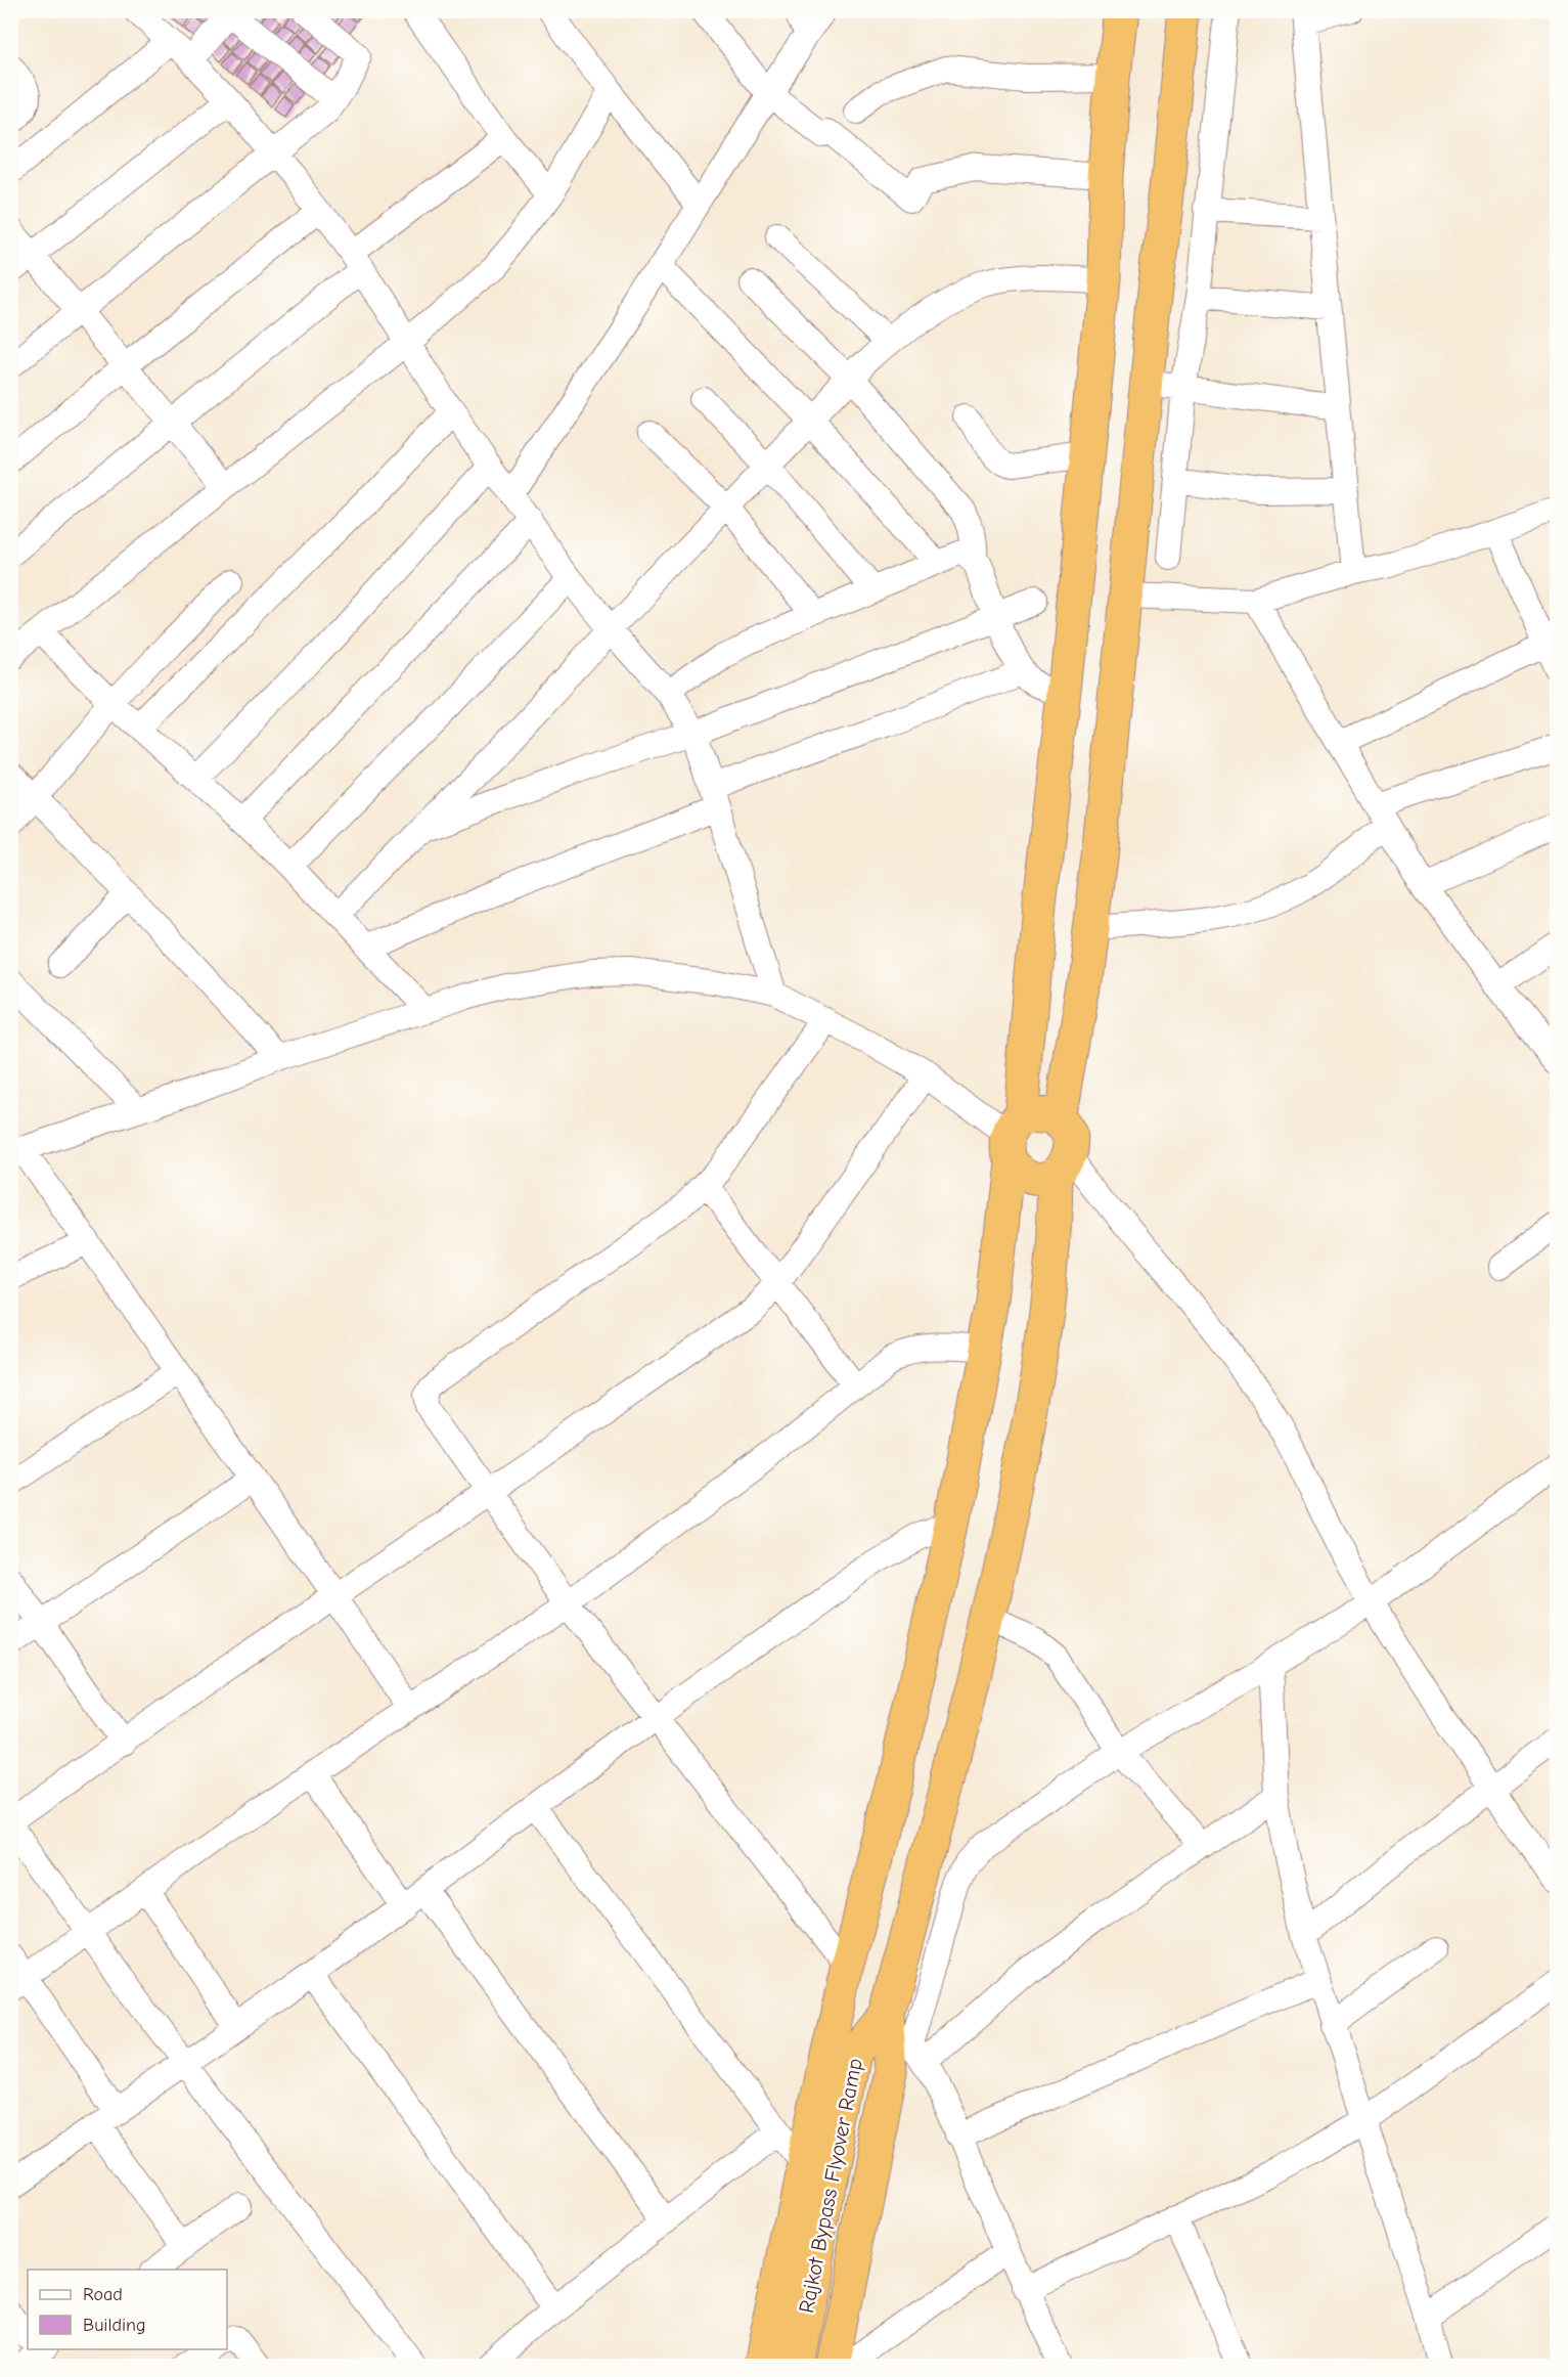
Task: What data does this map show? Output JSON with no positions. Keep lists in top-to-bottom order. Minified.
{"streets":{"highway":["Rajkot Bypass Flyover Ramp"]},"legend":["Road","Building"]}
